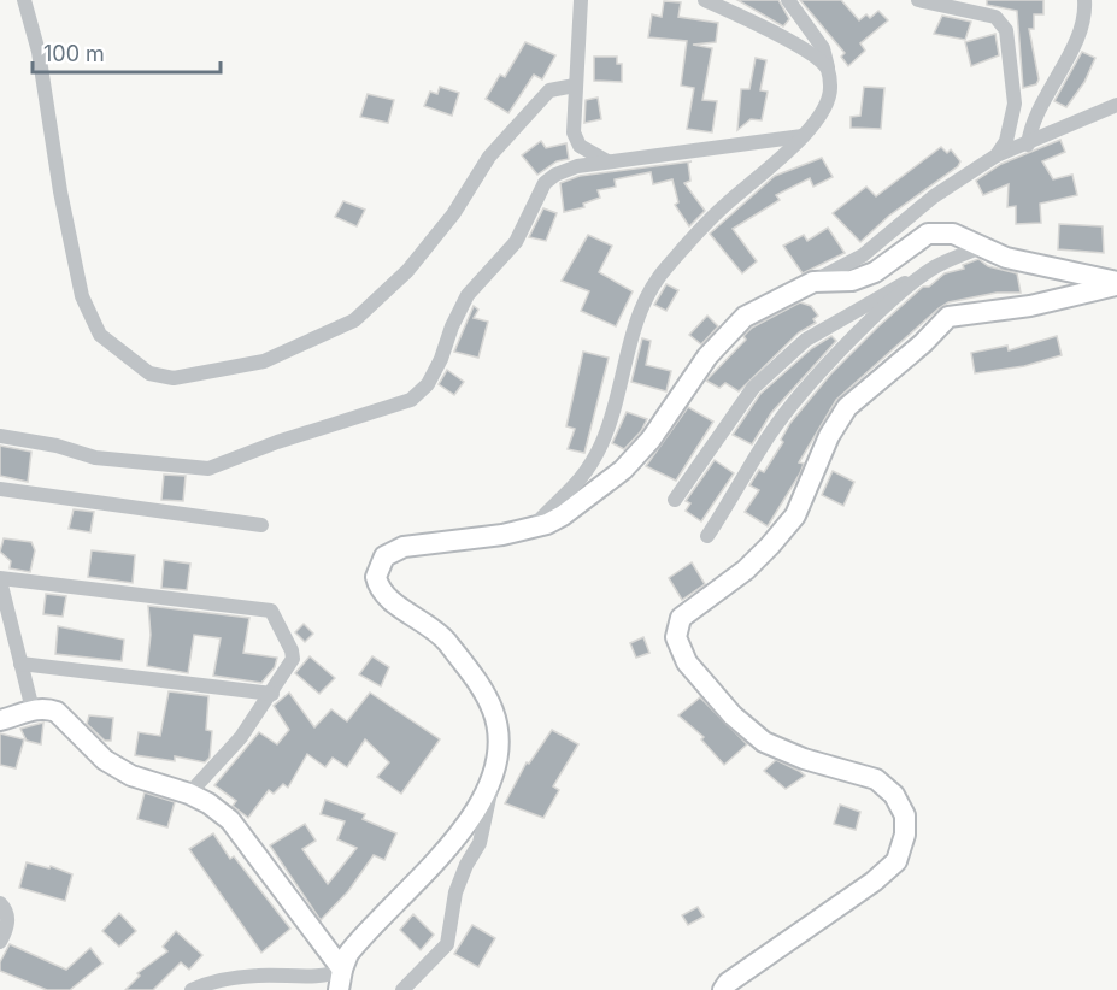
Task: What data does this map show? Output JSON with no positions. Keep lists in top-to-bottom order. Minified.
{"scale_bar":"100 m"}
